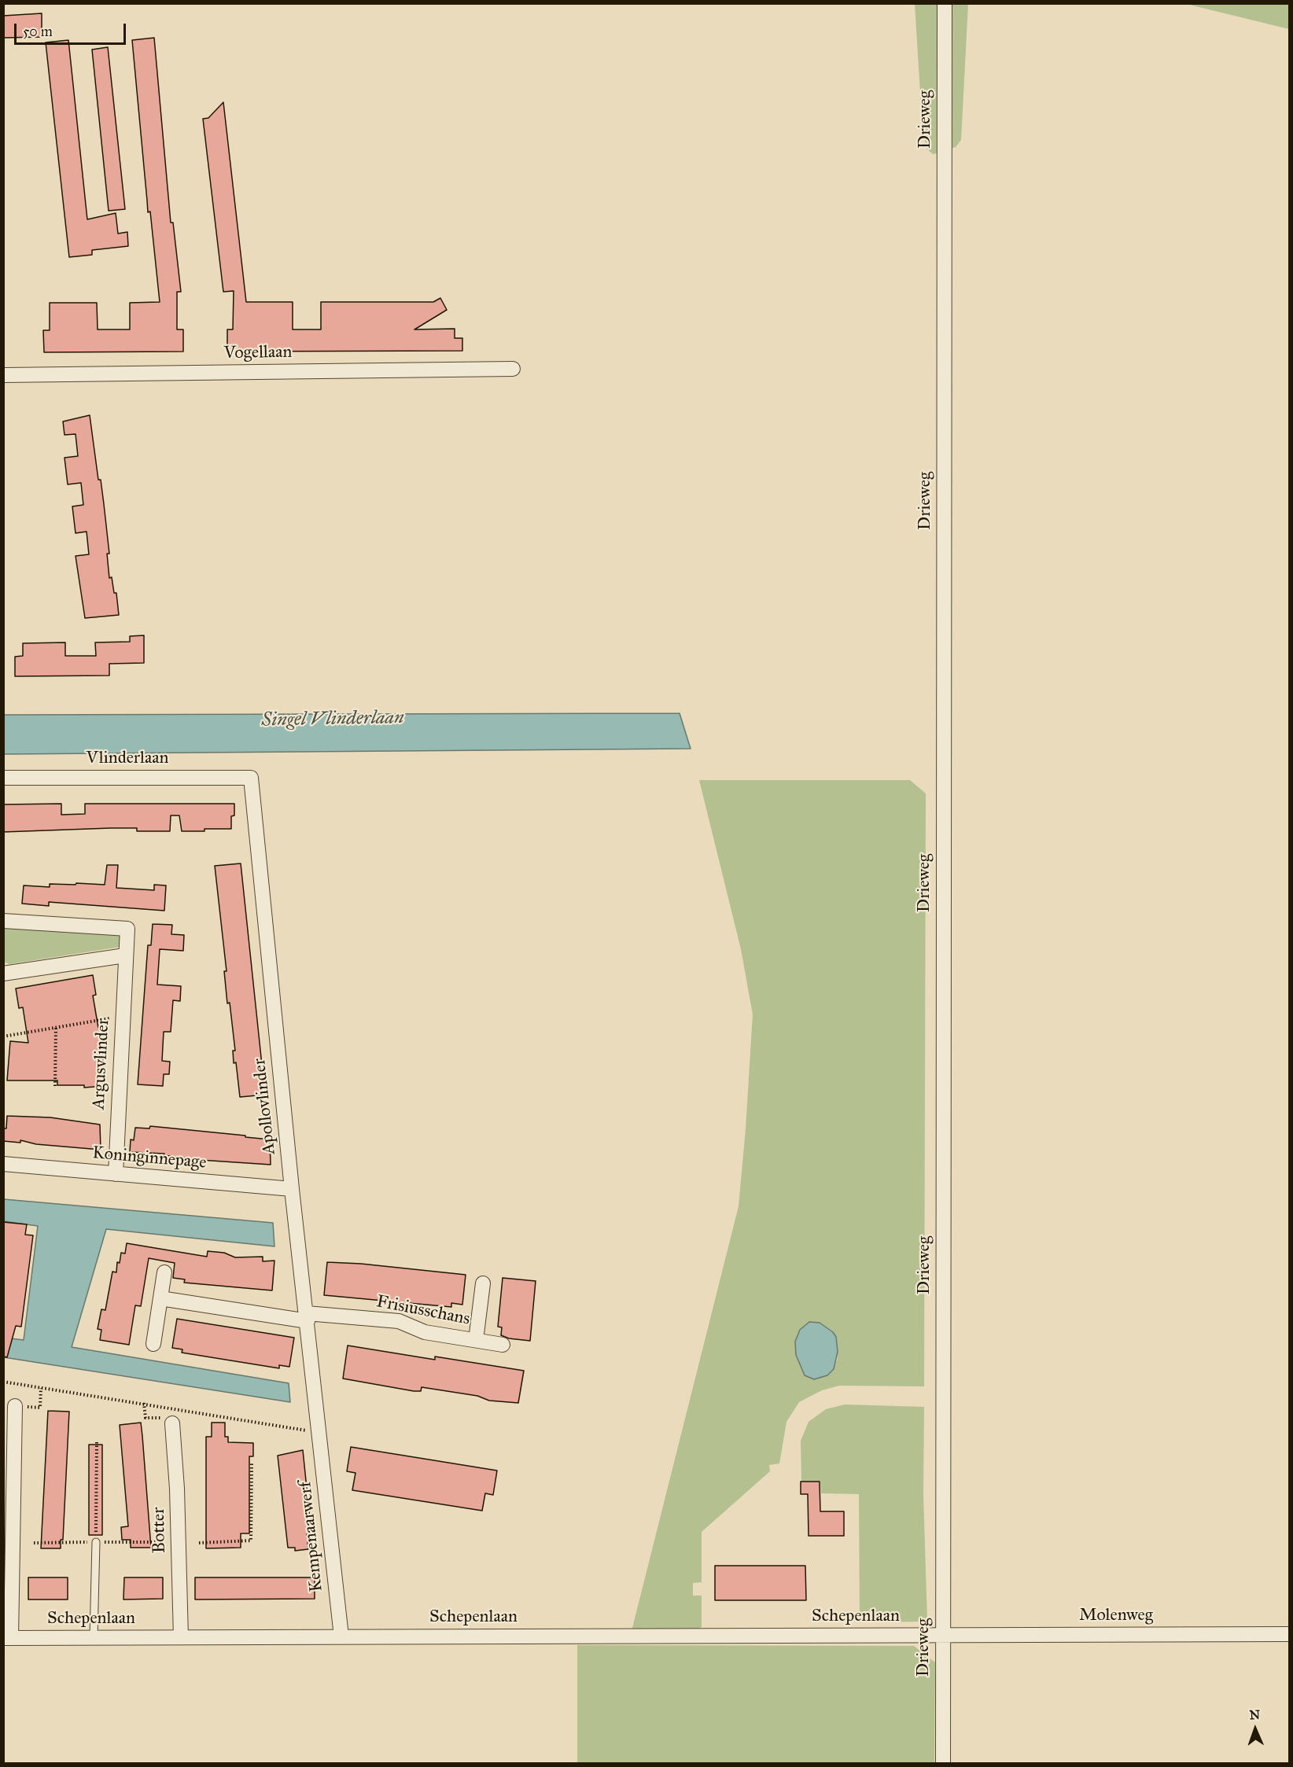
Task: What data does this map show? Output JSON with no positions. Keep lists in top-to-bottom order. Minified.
{"streets":{"street":["Drieweg","Vogellaan","Vlinderlaan","Argusvlinder","Apollovlinder","Koninginnepage","Frisiusschans","Botter","Kempenaarwerf","Molenweg","Schepenlaan"]},"crossings":[["Drieweg","Molenweg"],["Drieweg","Schepenlaan"],["Vlinderlaan","Apollovlinder"],["Argusvlinder","Koninginnepage"],["Apollovlinder","Koninginnepage"],["Apollovlinder","Frisiusschans"],["Apollovlinder","Kempenaarwerf"],["Botter","Schepenlaan"],["Kempenaarwerf","Schepenlaan"],["Molenweg","Schepenlaan"]],"water":["Singel Vlinderlaan"],"scale_bar":"50 m","north":"top"}
